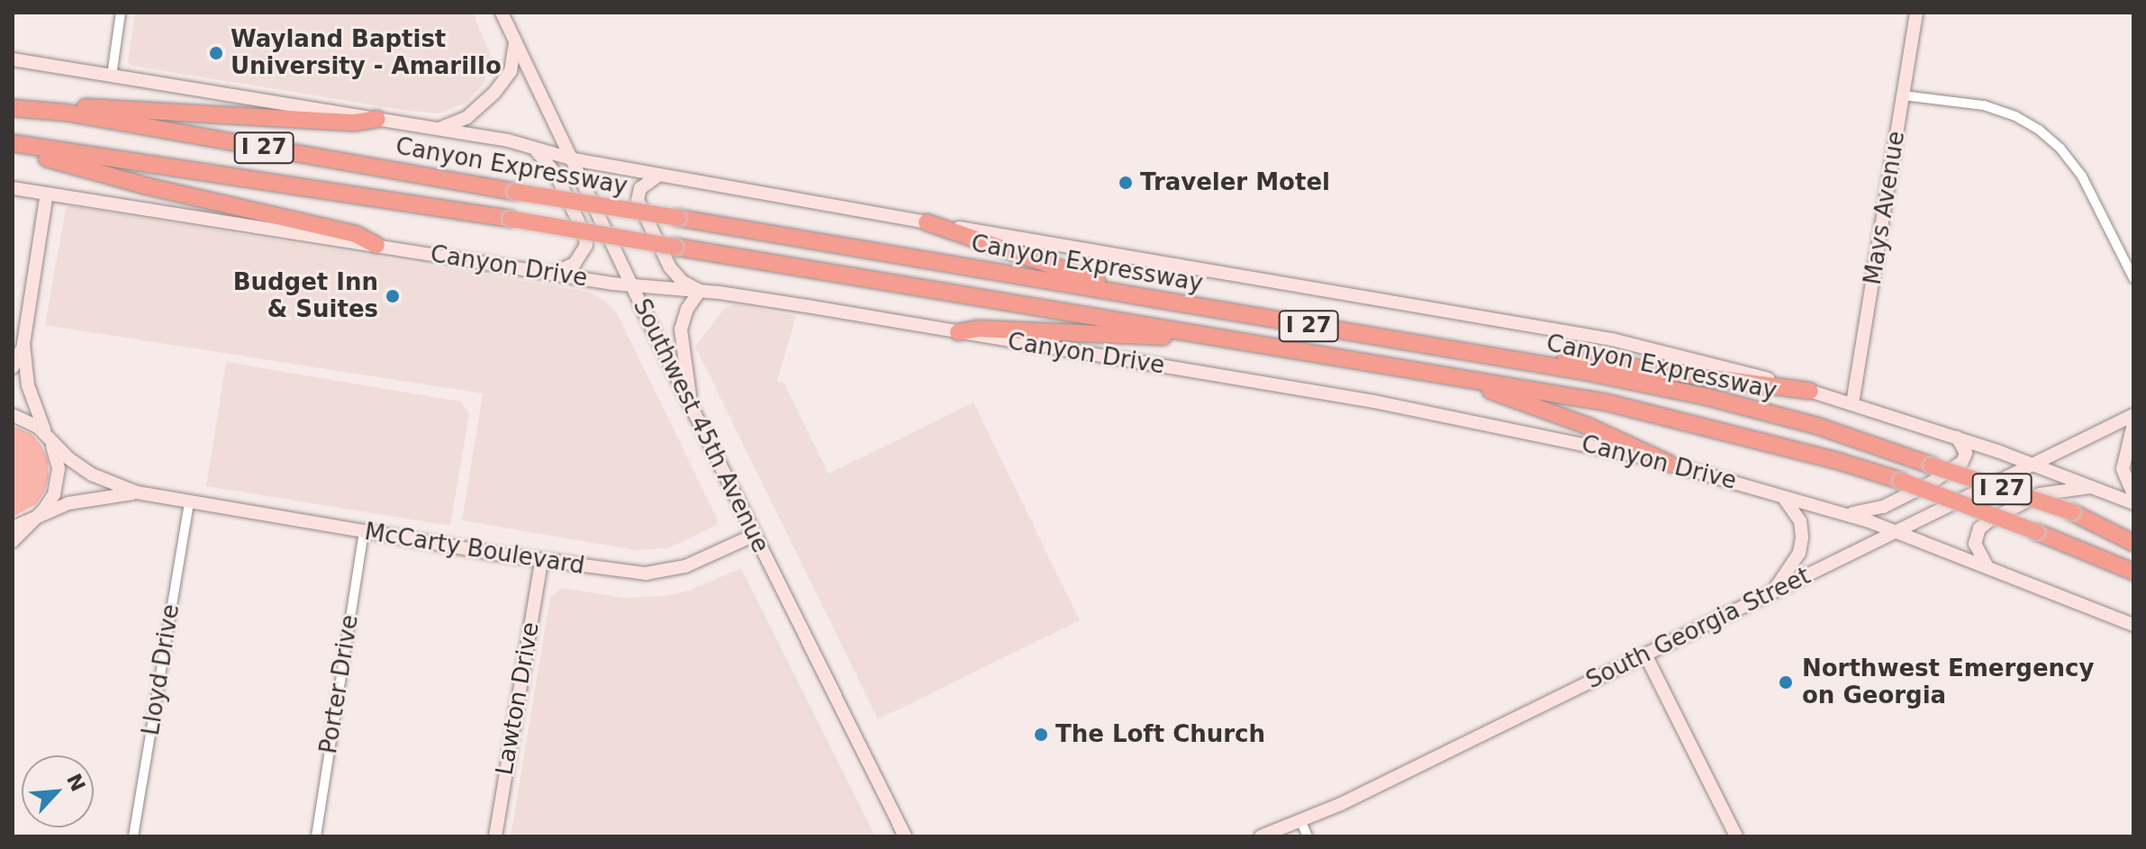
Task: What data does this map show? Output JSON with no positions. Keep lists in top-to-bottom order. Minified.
{"streets":{"highway":["I 27","Canyon Expressway"],"main road":["Mays Avenue","Canyon Drive","Southwest 45th Avenue","McCarty Boulevard","South Georgia Street","Lawton Drive"],"street":["Lloyd Drive","Porter Drive"]},"crossings":[["Canyon Drive","Southwest 45th Avenue"],["Canyon Drive","South Georgia Street"],["Southwest 45th Avenue","McCarty Boulevard"],["McCarty Boulevard","Lloyd Drive"],["McCarty Boulevard","Porter Drive"],["McCarty Boulevard","Lawton Drive"]],"places":["Wayland Baptist University - Amarillo","Traveler Motel","Budget Inn & Suites","Northwest Emergency on Georgia","The Loft Church"],"north":"top right"}
